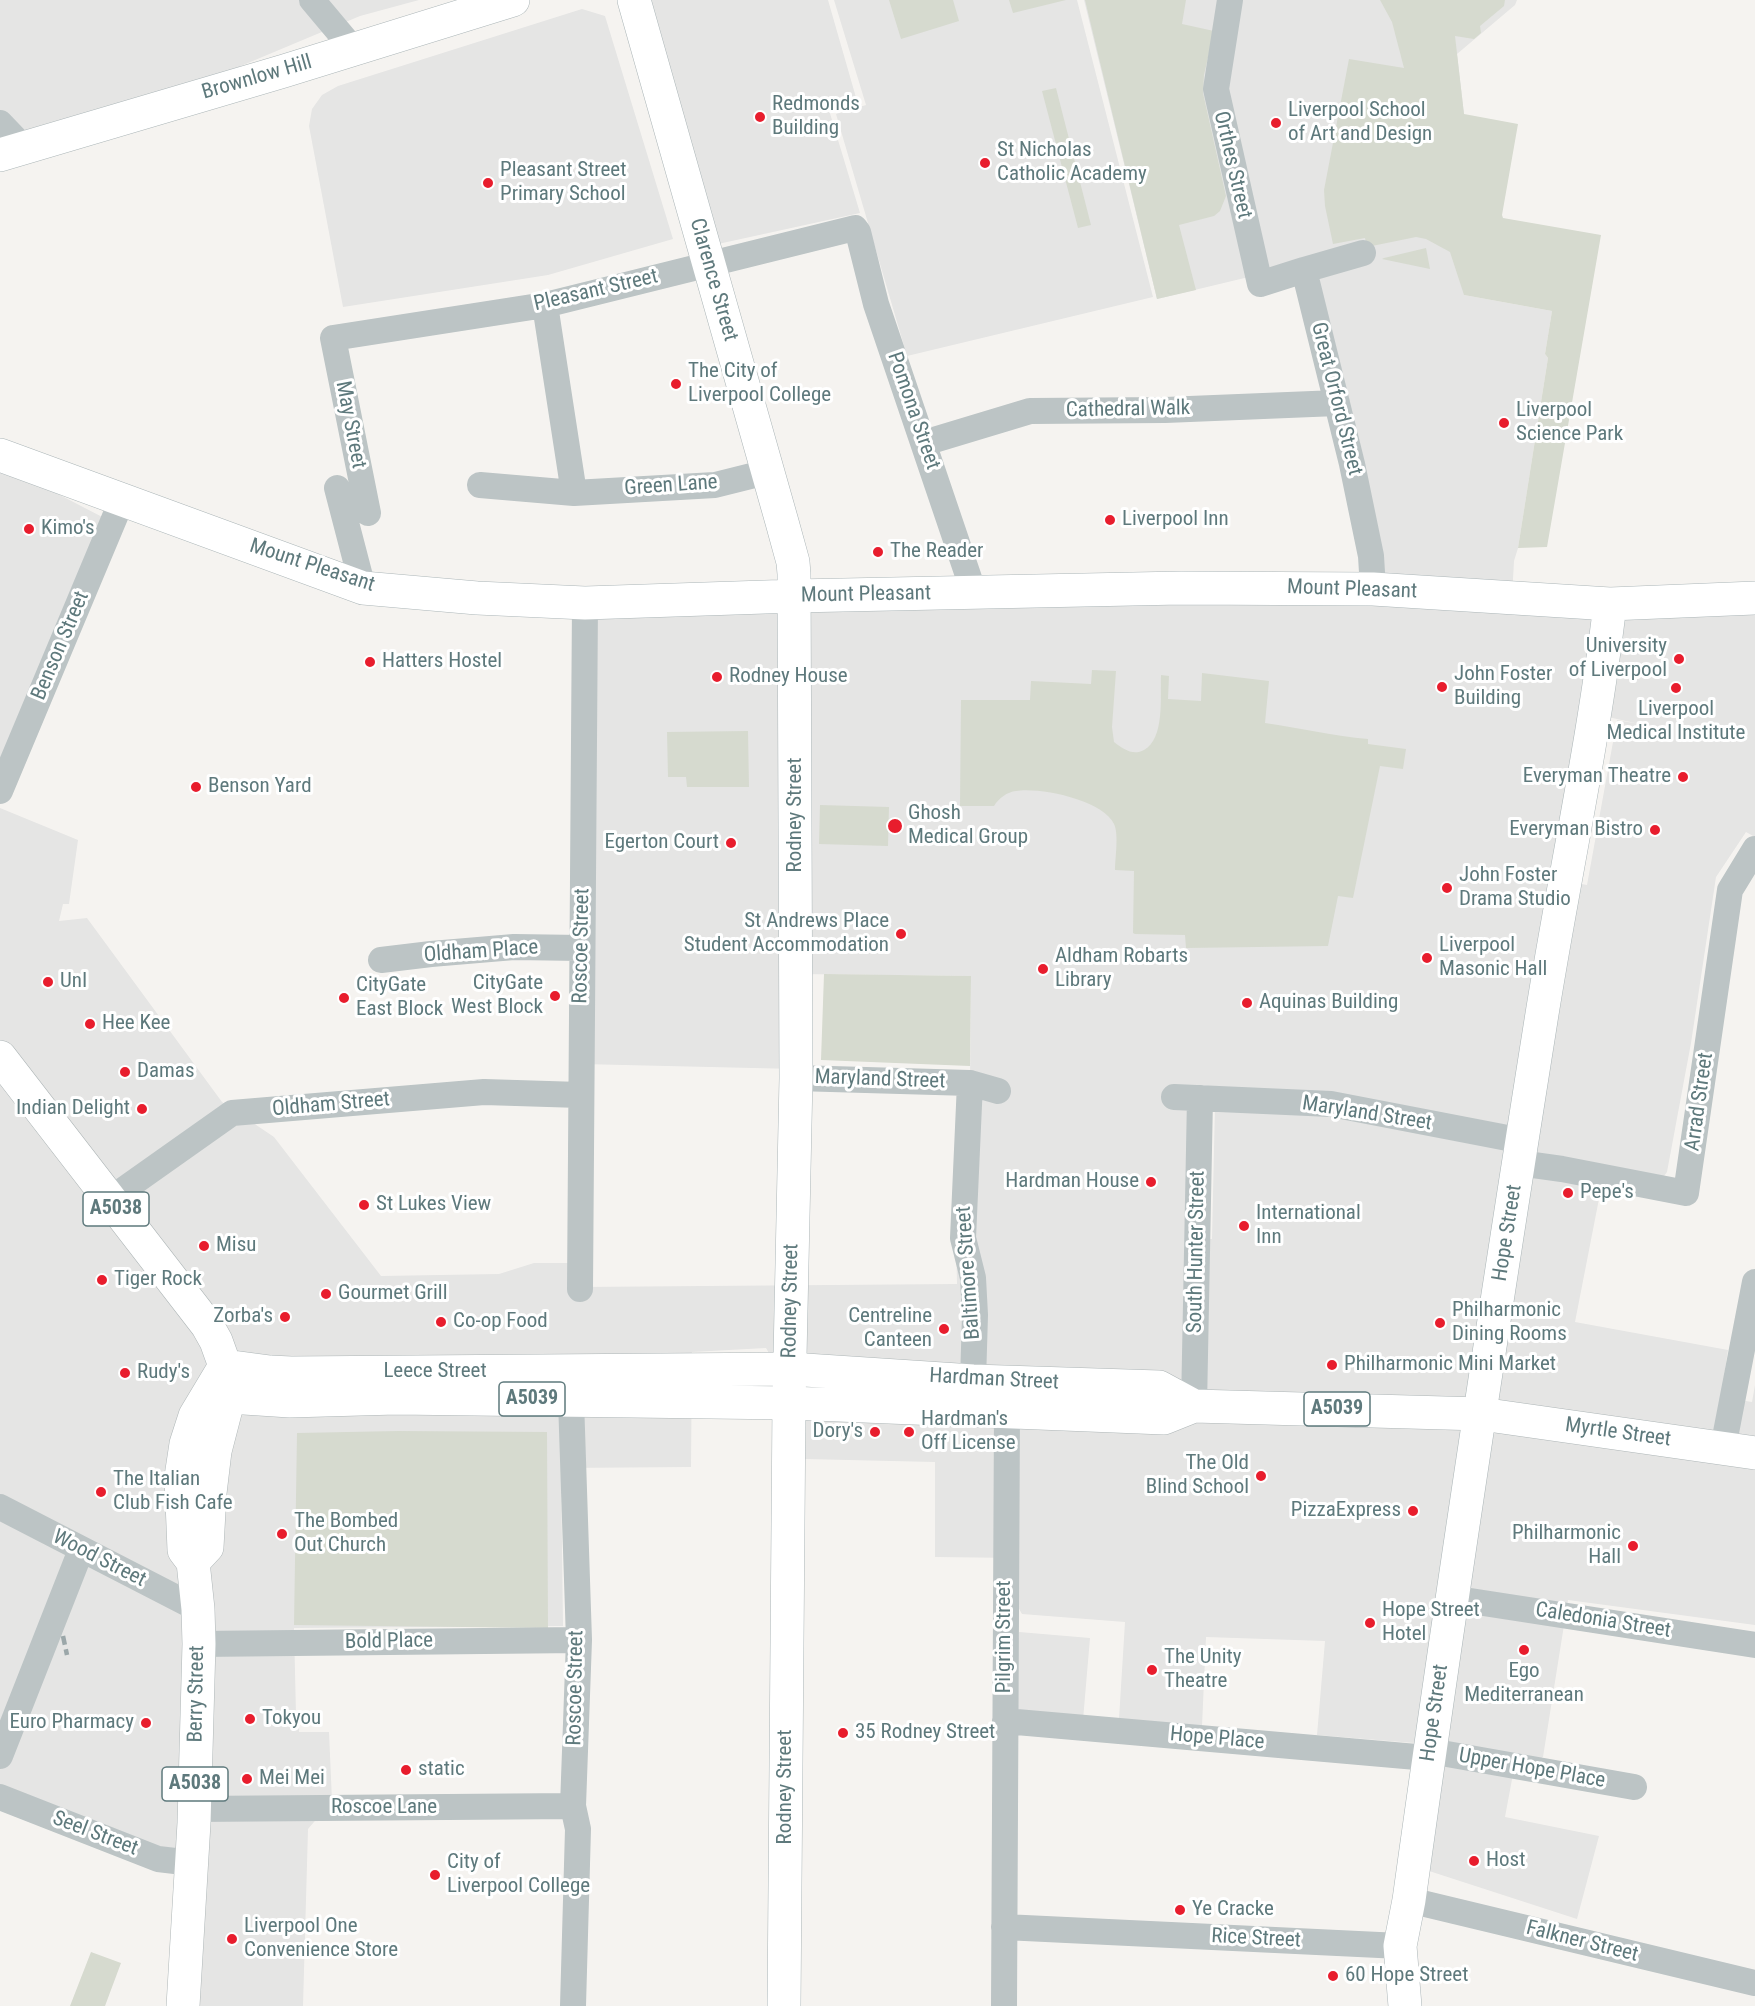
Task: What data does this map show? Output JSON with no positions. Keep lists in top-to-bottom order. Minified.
{"streets":{"street":["Brownlow Hill","Orthes Street","Clarence Street","Pleasant Street","Great Orford Street","Cathedral Walk","Pomona Street","May Street","Green Lane","Mount Pleasant","Benson Street","Rodney Street","Roscoe Street","Oldham Place","Maryland Street","Arrad Street","Oldham Street","A5038","Hope Street","South Hunter Street","Baltimore Street","Leece Street","Hardman Street","A5039","Myrtle Street","Wood Street","Caledonia Street","Pilgrim Street","Bold Place","Berry Street","Hope Place","Upper Hope Place","Roscoe Lane","Seel Street","Rice Street","Falkner Street"]},"crossings":[["Orthes Street","Great Orford Street"],["Clarence Street","Pleasant Street"],["Clarence Street","Green Lane"],["Clarence Street","Mount Pleasant"],["Clarence Street","Rodney Street"],["Pleasant Street","Pomona Street"],["Pleasant Street","May Street"],["Great Orford Street","Cathedral Walk"],["Great Orford Street","Mount Pleasant"],["Cathedral Walk","Pomona Street"],["Pomona Street","Mount Pleasant"],["Mount Pleasant","Benson Street"],["Mount Pleasant","Rodney Street"],["Mount Pleasant","Roscoe Street"],["Mount Pleasant","Hope Street"],["Rodney Street","Maryland Street"],["Rodney Street","Leece Street"],["Rodney Street","Hardman Street"],["Roscoe Street","Oldham Place"],["Roscoe Street","Oldham Street"],["Roscoe Street","Leece Street"],["Roscoe Street","Bold Place"],["Roscoe Street","Roscoe Lane"],["Maryland Street","Arrad Street"],["Maryland Street","Hope Street"],["Maryland Street","South Hunter Street"],["Maryland Street","Baltimore Street"],["Arrad Street","Hope Street"],["Oldham Street","A5038"],["A5038","Leece Street"],["A5038","Berry Street"],["Hope Street","Hardman Street"],["Hope Street","Myrtle Street"],["Hope Street","Caledonia Street"],["Hope Street","Hope Place"],["Hope Street","Upper Hope Place"],["Hope Street","Rice Street"],["Hope Street","Falkner Street"],["South Hunter Street","Hardman Street"],["Baltimore Street","Hardman Street"],["Leece Street","Hardman Street"],["Leece Street","Berry Street"],["Hardman Street","Myrtle Street"],["Hardman Street","Pilgrim Street"],["Wood Street","Berry Street"],["Pilgrim Street","Hope Place"],["Pilgrim Street","Rice Street"],["Bold Place","Berry Street"],["Berry Street","Roscoe Lane"],["Berry Street","Seel Street"],["Hope Place","Upper Hope Place"]],"places":["Redmonds Building","Liverpool School of Art and Design","St Nicholas Catholic Academy","Pleasant Street Primary School","The City of Liverpool College","Liverpool Science Park","Liverpool Inn","Kimo's","The Reader","University of Liverpool","Hatters Hostel","Rodney House","John Foster Building","Liverpool Medical Institute","Everyman Theatre","Benson Yard","Ghosh Medical Group","Everyman Bistro","Egerton Court","John Foster Drama Studio","St Andrews Place Student Accommodation","Liverpool Masonic Hall","Aldham Robarts Library","UnI","CityGate West Block","CityGate East Block","Aquinas Building","Hee Kee","Damas","Indian Delight","Hardman House","Pepe's","St Lukes View","International Inn","Misu","Tiger Rock","Gourmet Grill","Zorba's","Co-op Food","Philharmonic Dining Rooms","Centreline Canteen","Philharmonic Mini Market","Rudy's","Dory's","Hardman's Off License","The Old Blind School","The Italian Club Fish Cafe","PizzaExpress","The Bombed Out Church","Philharmonic Hall","Hope Street Hotel","Ego Mediterranean","The Unity Theatre","Tokyou","Euro Pharmacy","35 Rodney Street","static","Mei Mei","Host","City of Liverpool College","Ye Cracke","Liverpool One Convenience Store","60 Hope Street"]}
